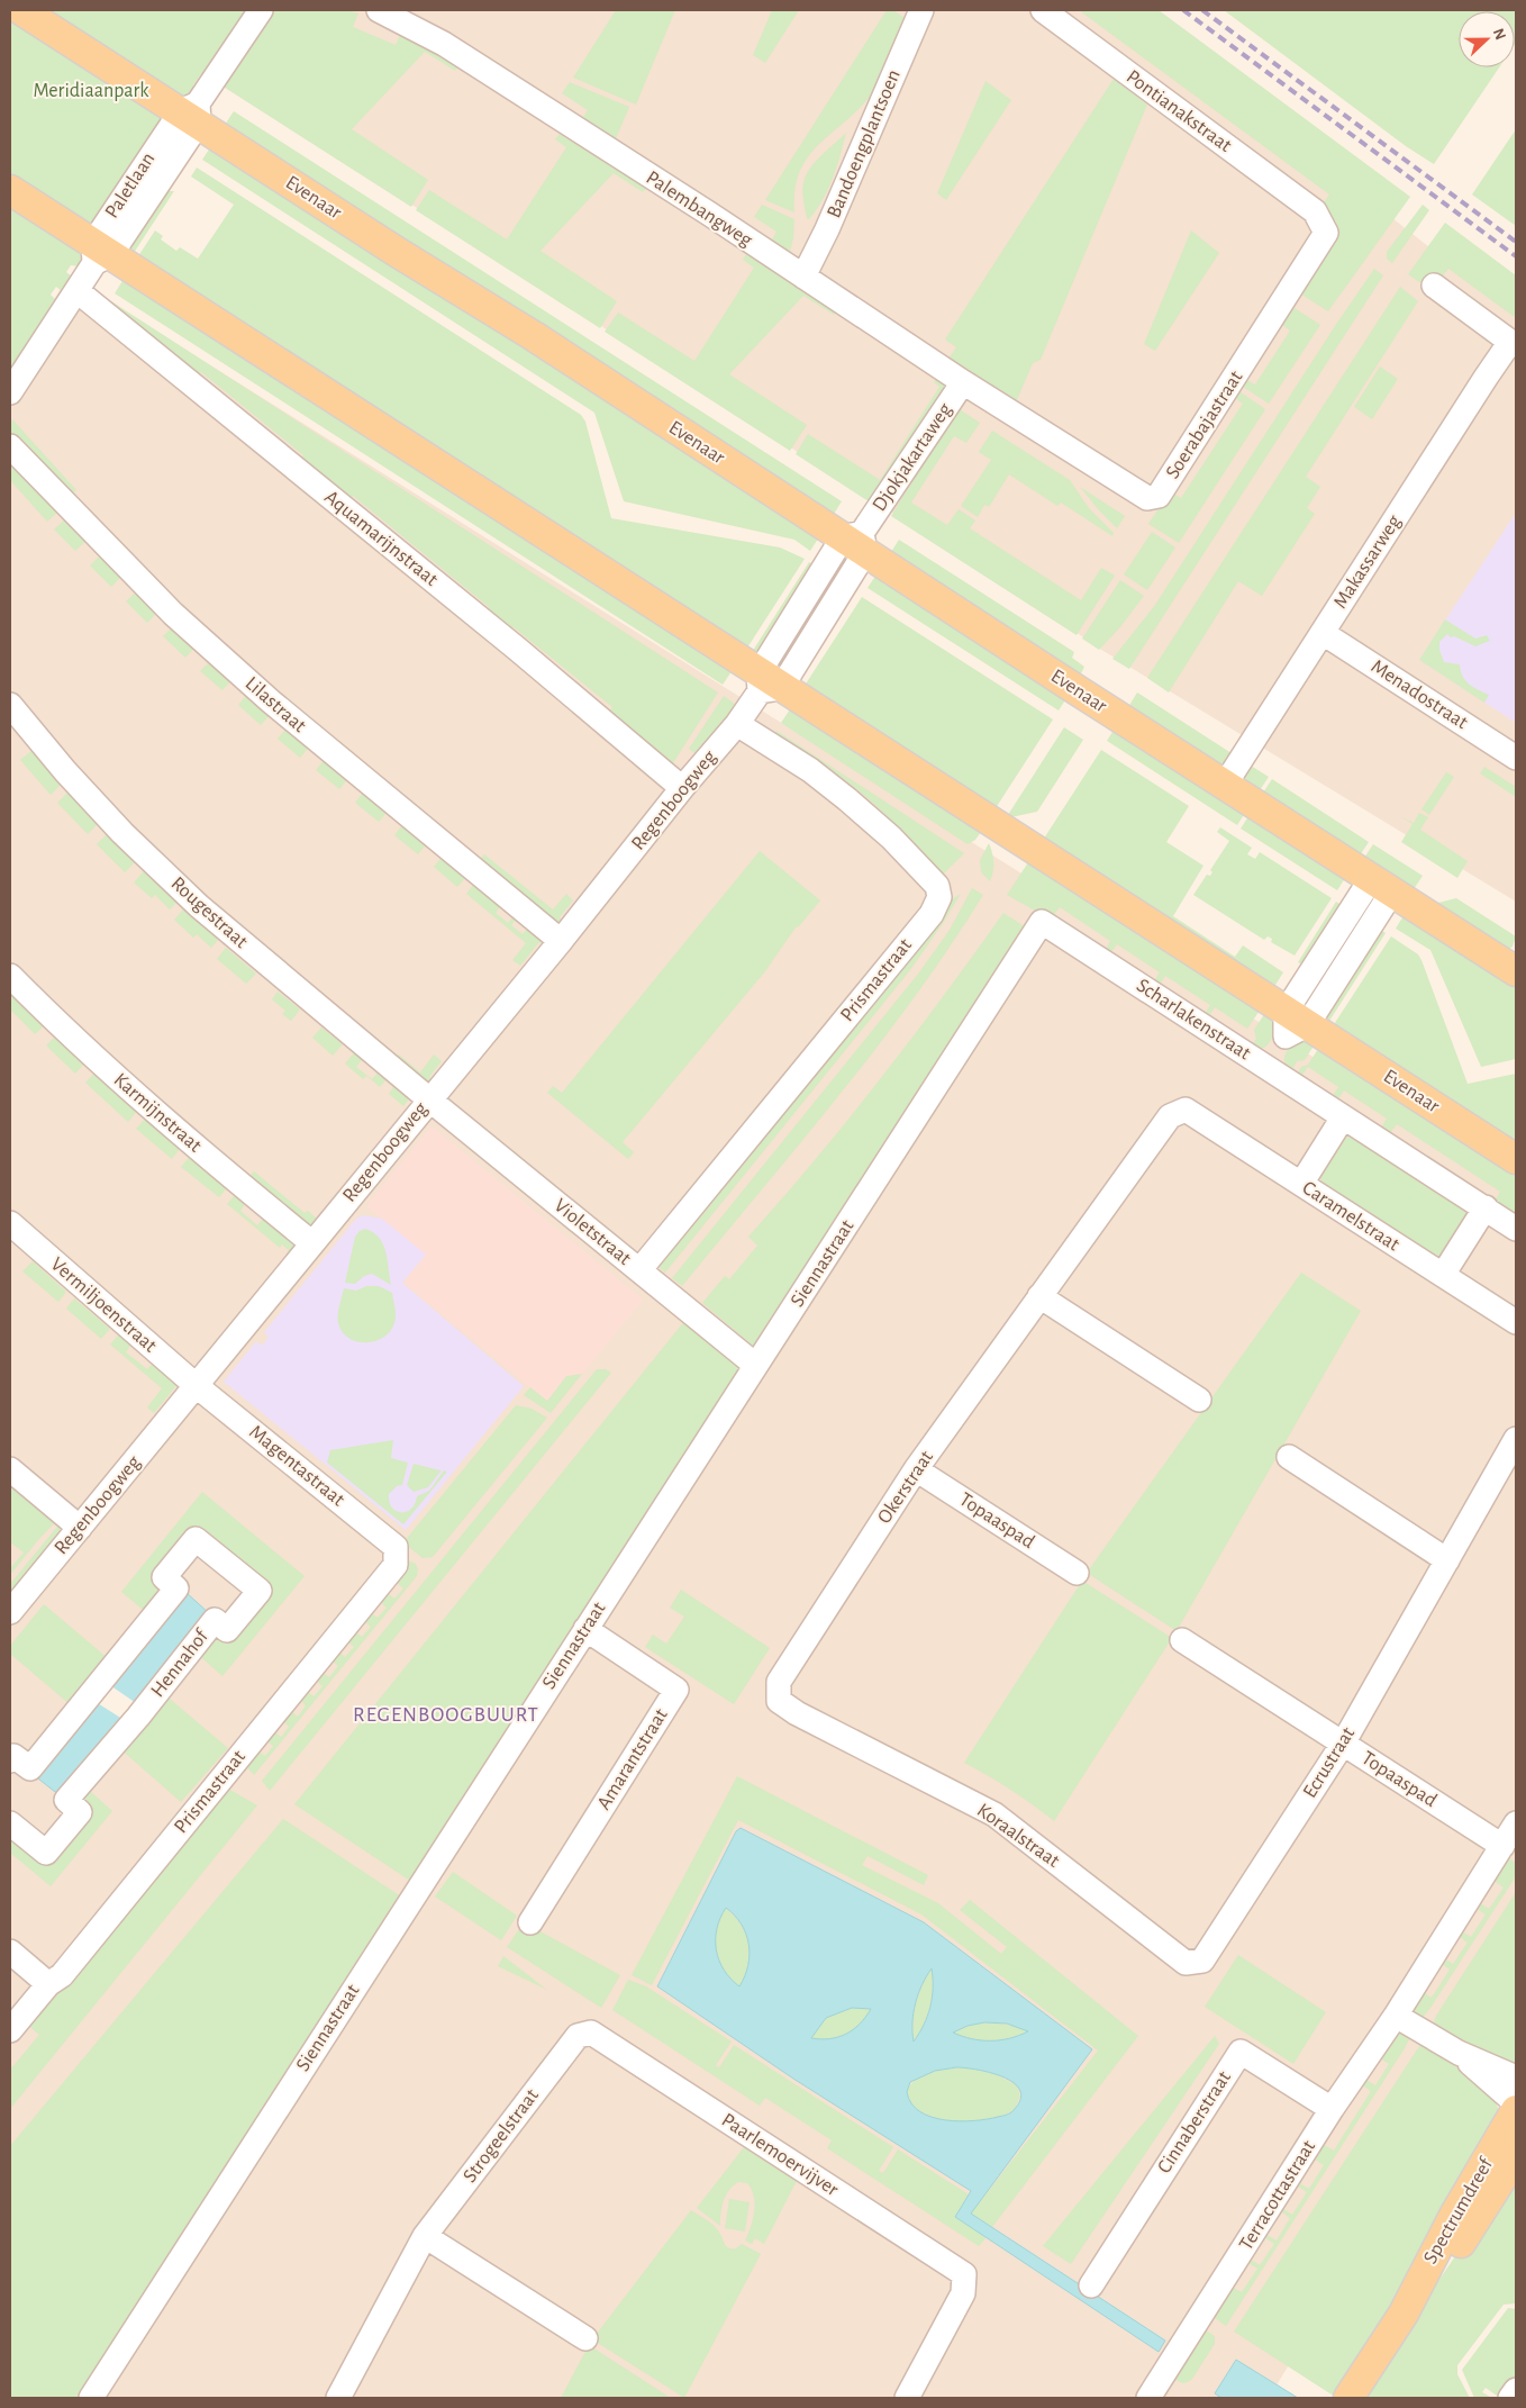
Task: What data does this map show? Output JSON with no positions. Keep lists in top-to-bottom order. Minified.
{"streets":{"main road":["Evenaar","Spectrumdreef"],"street":["Pontianakstraat","Bandoengplantsoen","Paletlaan","Palembangweg","Soerabajastraat","Djokjakartaweg","Aquamarijnstraat","Makassarweg","Menadostraat","Lilastraat","Regenboogweg","Rougestraat","Prismastraat","Scharlakenstraat","Karmijnstraat","Caramelstraat","Violetstraat","Siennastraat","Vermiljoenstraat","Magentastraat","Okerstraat","Topaaspad","Hennahof","Amarantstraat","Ecrustraat","Koraalstraat","Cinnaberstraat","Strogeelstraat","Paarlemoervijver","Terracottastraat"]},"crossings":[["Pontianakstraat","Soerabajastraat"],["Bandoengplantsoen","Palembangweg"],["Paletlaan","Evenaar"],["Paletlaan","Aquamarijnstraat"],["Evenaar","Djokjakartaweg"],["Evenaar","Makassarweg"],["Evenaar","Regenboogweg"],["Palembangweg","Soerabajastraat"],["Palembangweg","Djokjakartaweg"],["Djokjakartaweg","Regenboogweg"],["Aquamarijnstraat","Regenboogweg"],["Makassarweg","Menadostraat"],["Lilastraat","Regenboogweg"],["Regenboogweg","Rougestraat"],["Regenboogweg","Prismastraat"],["Regenboogweg","Karmijnstraat"],["Regenboogweg","Violetstraat"],["Regenboogweg","Vermiljoenstraat"],["Regenboogweg","Magentastraat"],["Rougestraat","Violetstraat"],["Prismastraat","Violetstraat"],["Prismastraat","Magentastraat"],["Scharlakenstraat","Siennastraat"],["Caramelstraat","Okerstraat"],["Violetstraat","Siennastraat"],["Siennastraat","Amarantstraat"],["Vermiljoenstraat","Magentastraat"],["Okerstraat","Topaaspad"],["Okerstraat","Koraalstraat"],["Topaaspad","Ecrustraat"],["Topaaspad","Terracottastraat"],["Ecrustraat","Koraalstraat"],["Cinnaberstraat","Terracottastraat"],["Strogeelstraat","Paarlemoervijver"]],"districts":["REGENBOOGBUURT"],"parks":["Meridiaanpark"],"north":"right"}
